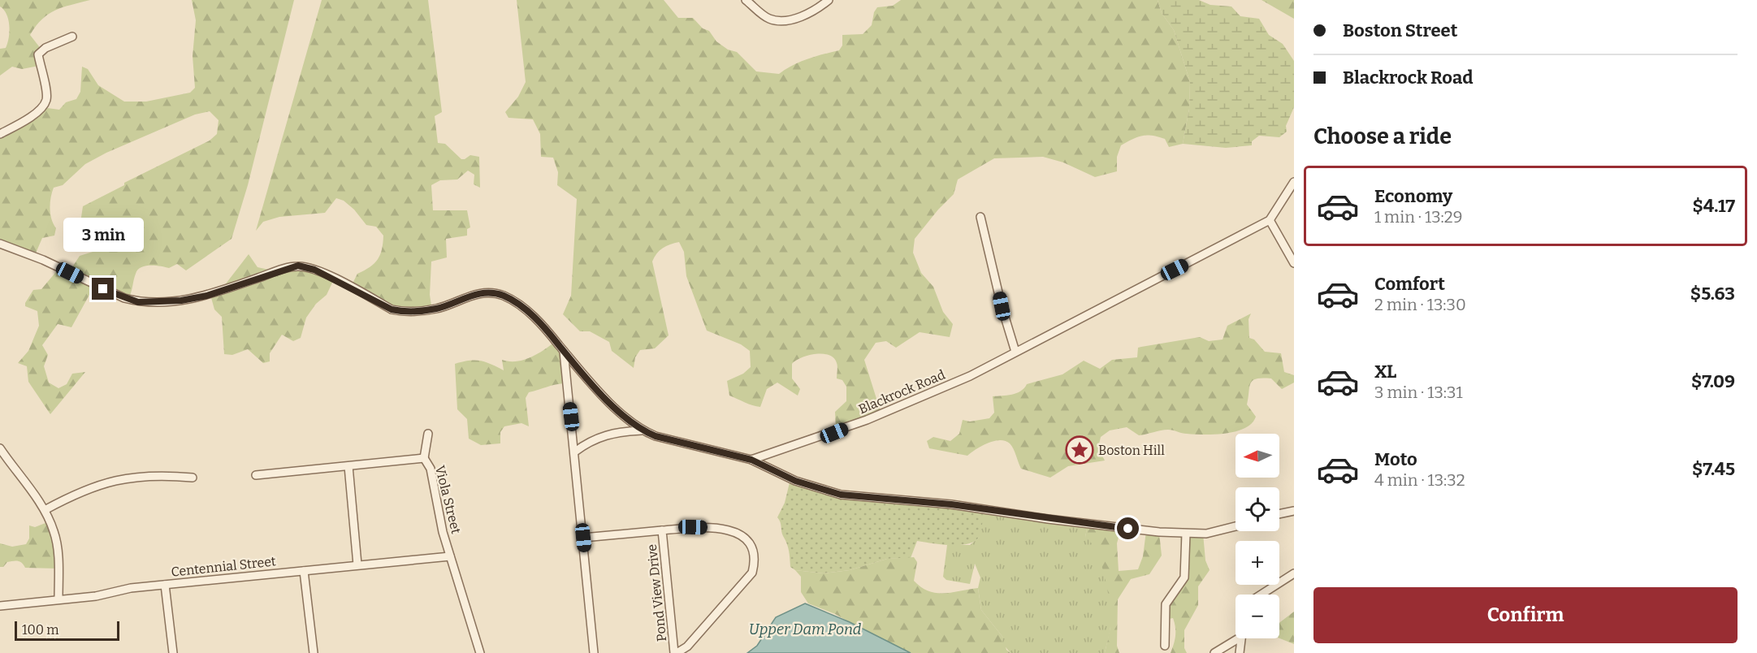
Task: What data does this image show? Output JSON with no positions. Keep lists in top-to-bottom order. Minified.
{"streets":{"street":["Blackrock Road","Viola Street","Centennial Street","Pond View Drive"]},"crossings":[["Viola Street","Centennial Street"]],"water":["Upper Dam Pond"],"places":{"place":["Boston Hill"]},"scale_bar":"100 m","north":"left","page":{"banner":["Boston Street","Blackrock Road"],"heading":"Choose a ride","list":[{"name":"Economy","note":"1 min · 13:29","value":"$4.17"},{"name":"Comfort","note":"2 min · 13:30","value":"$5.63"},{"name":"XL","note":"3 min · 13:31","value":"$7.09"},{"name":"Moto","note":"4 min · 13:32","value":"$7.45"}],"bubble":"3 min","map_buttons":["+","−"],"buttons":"Confirm","scale":"100 m"}}
